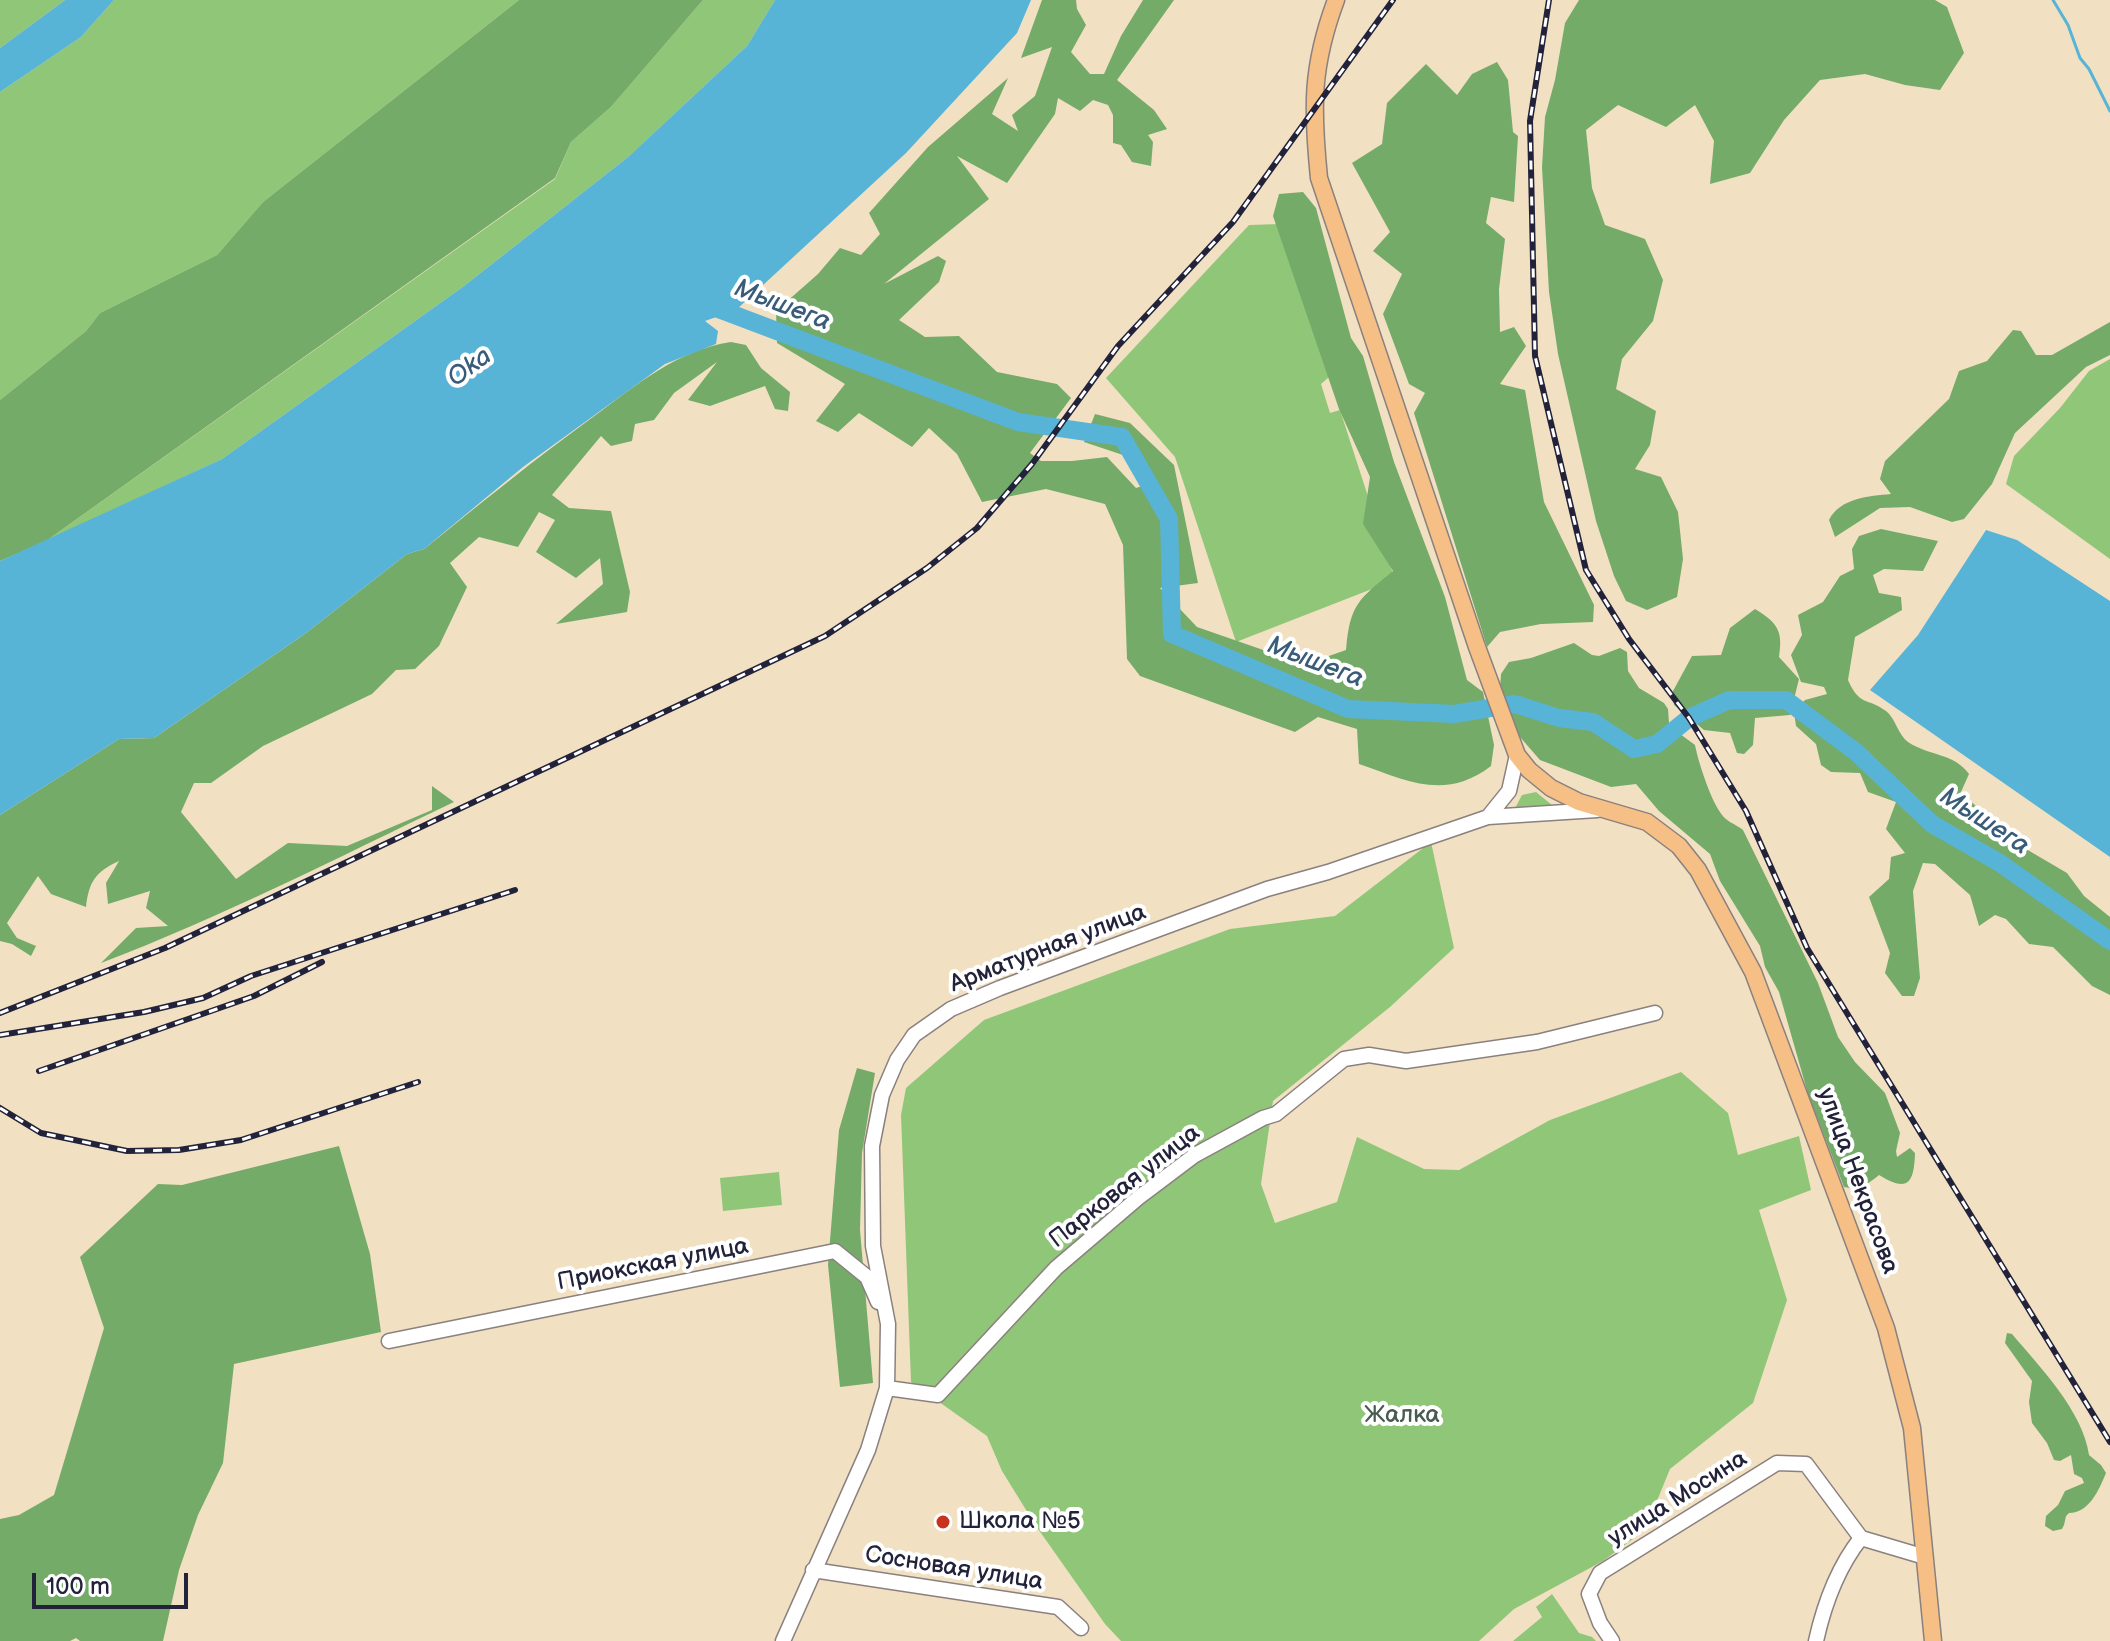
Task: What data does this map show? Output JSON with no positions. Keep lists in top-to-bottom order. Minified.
{"streets":{"main road":["улица Некрасова"],"street":["Арматурная улица","Парковая улица","Приокская улица","улица Мосина","Сосновая улица"]},"crossings":[["Арматурная улица","улица Некрасова"],["Арматурная улица","Парковая улица"],["Арматурная улица","Приокская улица"],["Арматурная улица","Сосновая улица"]],"water":["Мышега","Oka"],"parks":["Жалка"],"places":["Школа №5"],"scale_bar":"100 m"}
